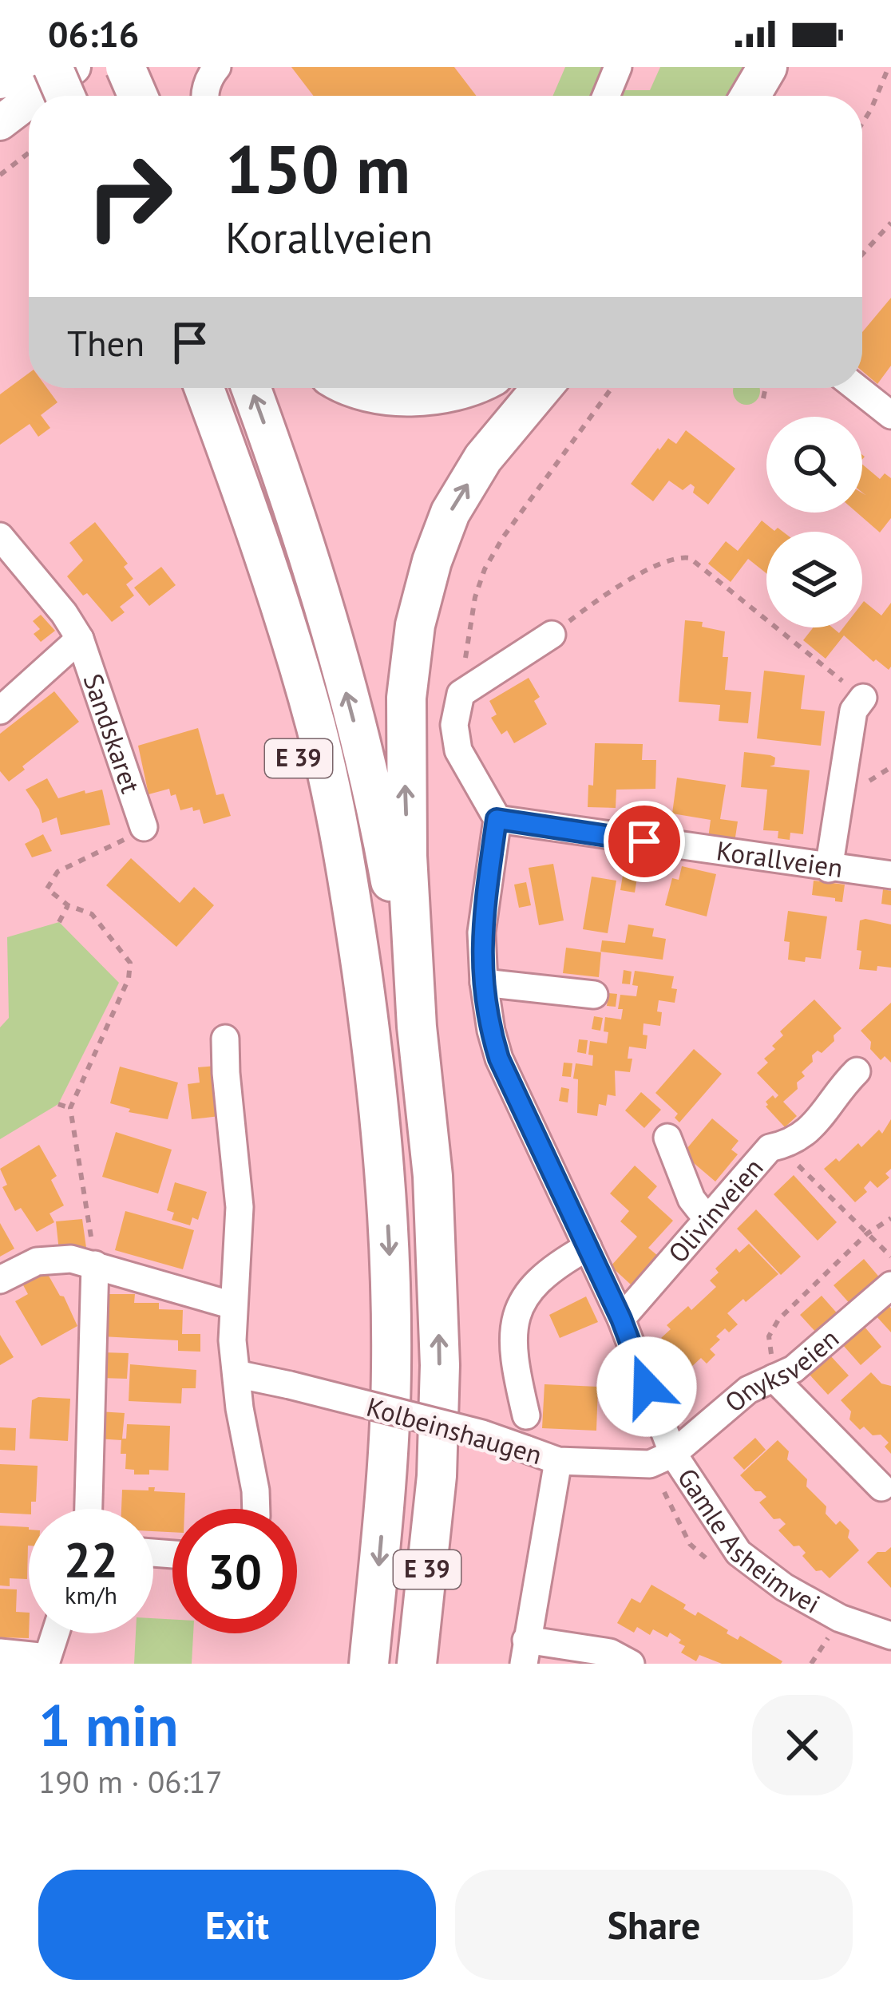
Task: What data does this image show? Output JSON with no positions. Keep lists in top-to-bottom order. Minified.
{"streets":{"highway":["E 39"],"street":["Sandskaret","Korallveien","Olivinveien","Onyksveien","Kolbeinshaugen","Gamle Asheimvei"]},"crossings":[["Korallveien","Gamle Asheimvei"],["Olivinveien","Gamle Asheimvei"],["Onyksveien","Kolbeinshaugen"],["Onyksveien","Gamle Asheimvei"],["Kolbeinshaugen","Gamle Asheimvei"]],"page":{"status":"06:16","turn":["150 m","Korallveien"],"then":"Then","speed":"22 km/h","limit":"30","heading":["1 min","190 m · 06:17"],"buttons":["Exit","Share"]}}
